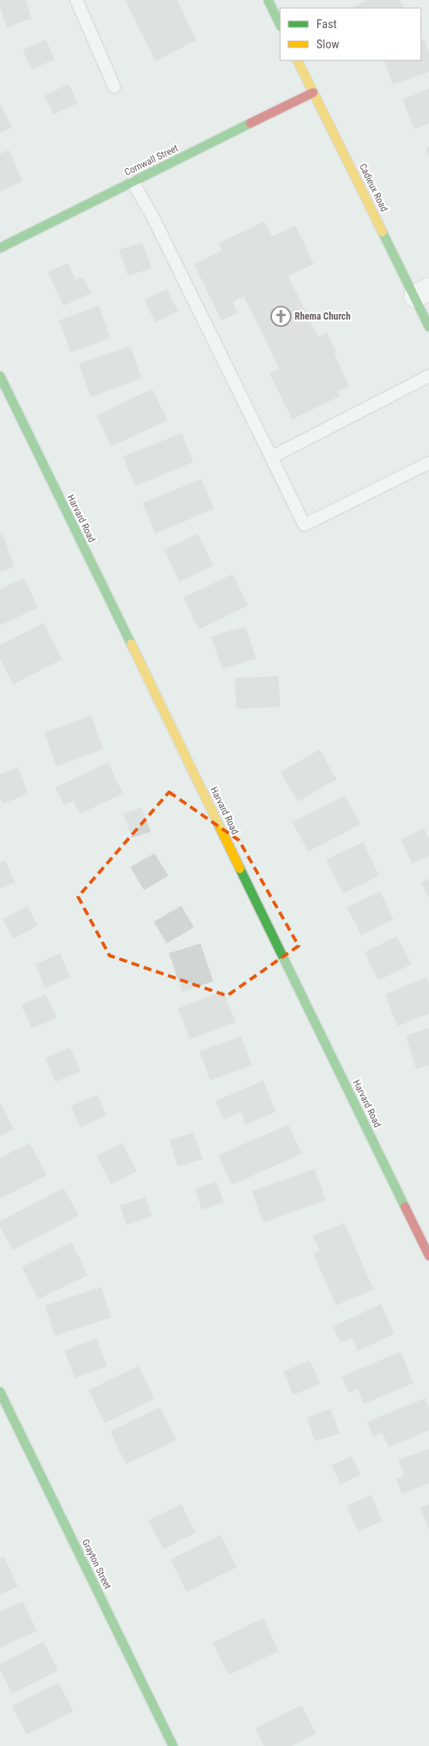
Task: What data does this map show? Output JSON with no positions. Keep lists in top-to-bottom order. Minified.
{"streets":{"street":["Cornwall Street","Cadieux Road","Harvard Road","Grayton Street"]},"crossings":[["Cornwall Street","Cadieux Road"]],"places":{"church":["Rhema Church"]},"legend":["Fast","Slow"]}
